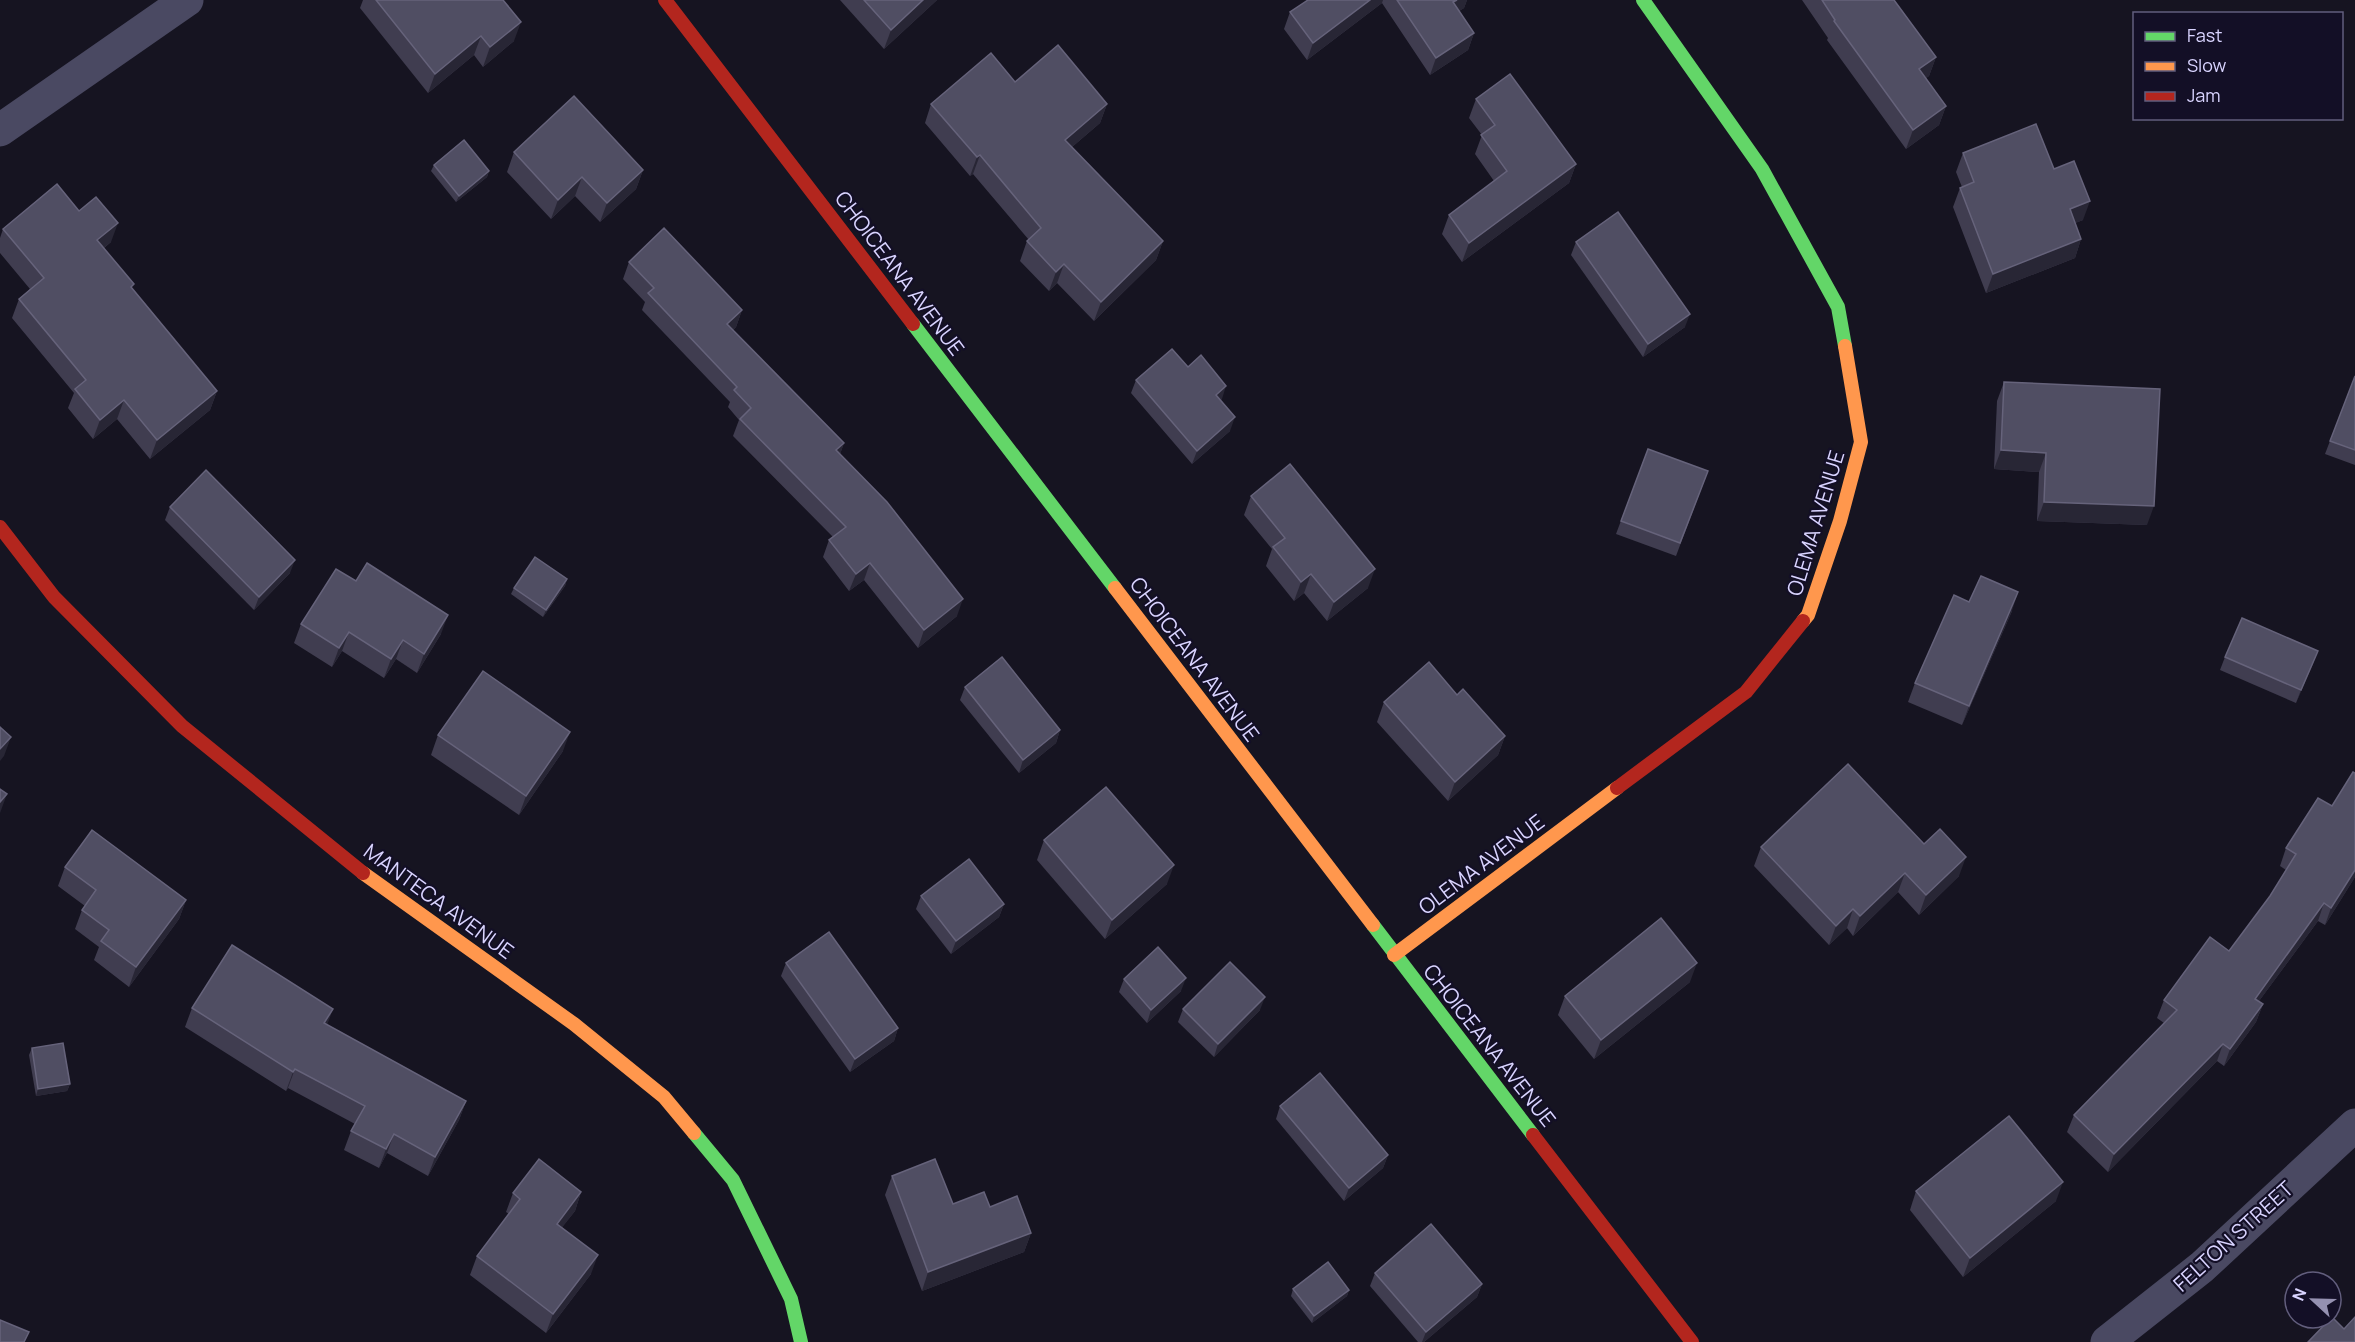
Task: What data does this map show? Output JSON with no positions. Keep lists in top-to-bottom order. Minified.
{"streets":{"street":["CHOICEANA AVENUE","OLEMA AVENUE","MANTECA AVENUE","FELTON STREET"]},"crossings":[["CHOICEANA AVENUE","OLEMA AVENUE"]],"legend":["Fast","Slow","Jam"],"north":"left"}
